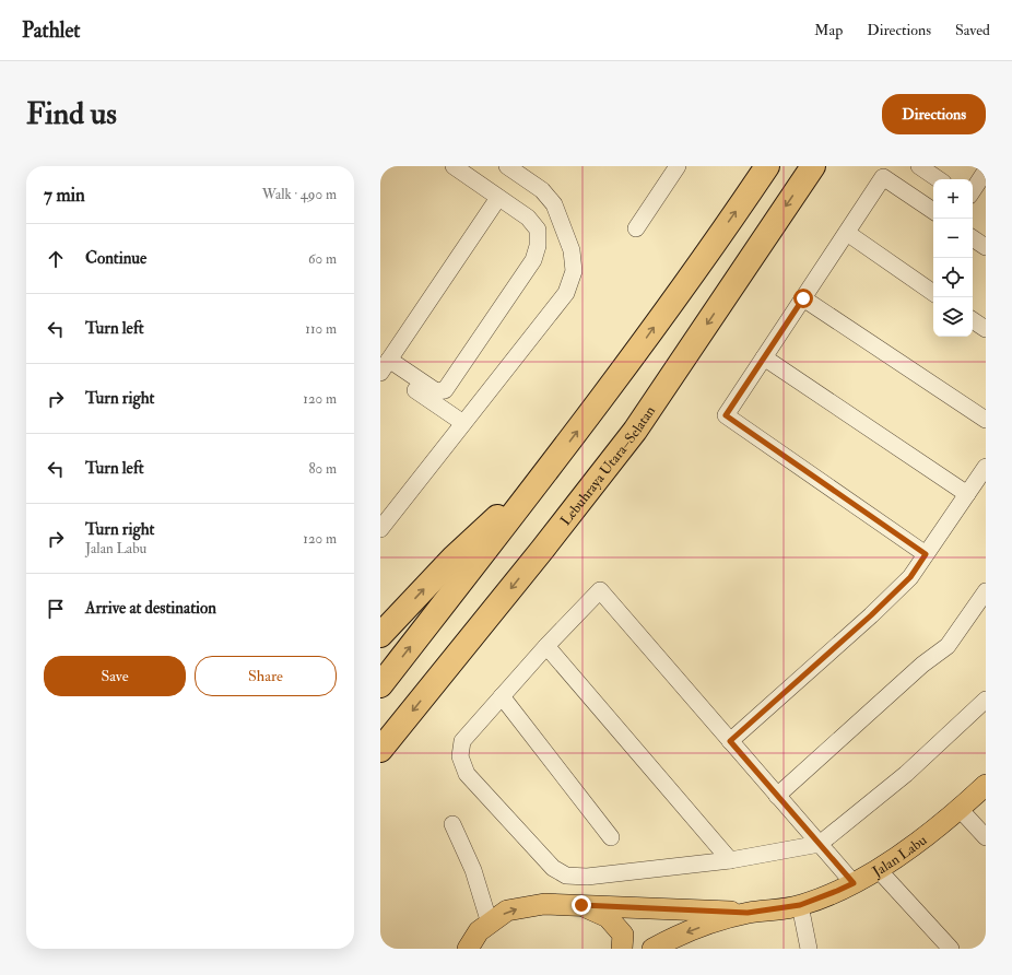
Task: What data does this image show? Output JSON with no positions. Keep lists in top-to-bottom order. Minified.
{"streets":{"highway":["Lebuhraya Utara–Selatan"],"main road":["Jalan Labu"]},"page":{"header":"Pathlet","nav":["Map","Directions","Saved"],"buttons":["Directions",["Save","Share"]],"title":"Find us","heading":["7 min","Walk · 490 m"],"map_buttons":["+","−"],"list":[["Continue","60 m"],["Turn left","110 m"],["Turn right","120 m"],["Turn left","80 m"],["Turn right","Jalan Labu","120 m"],"Arrive at destination"]}}
